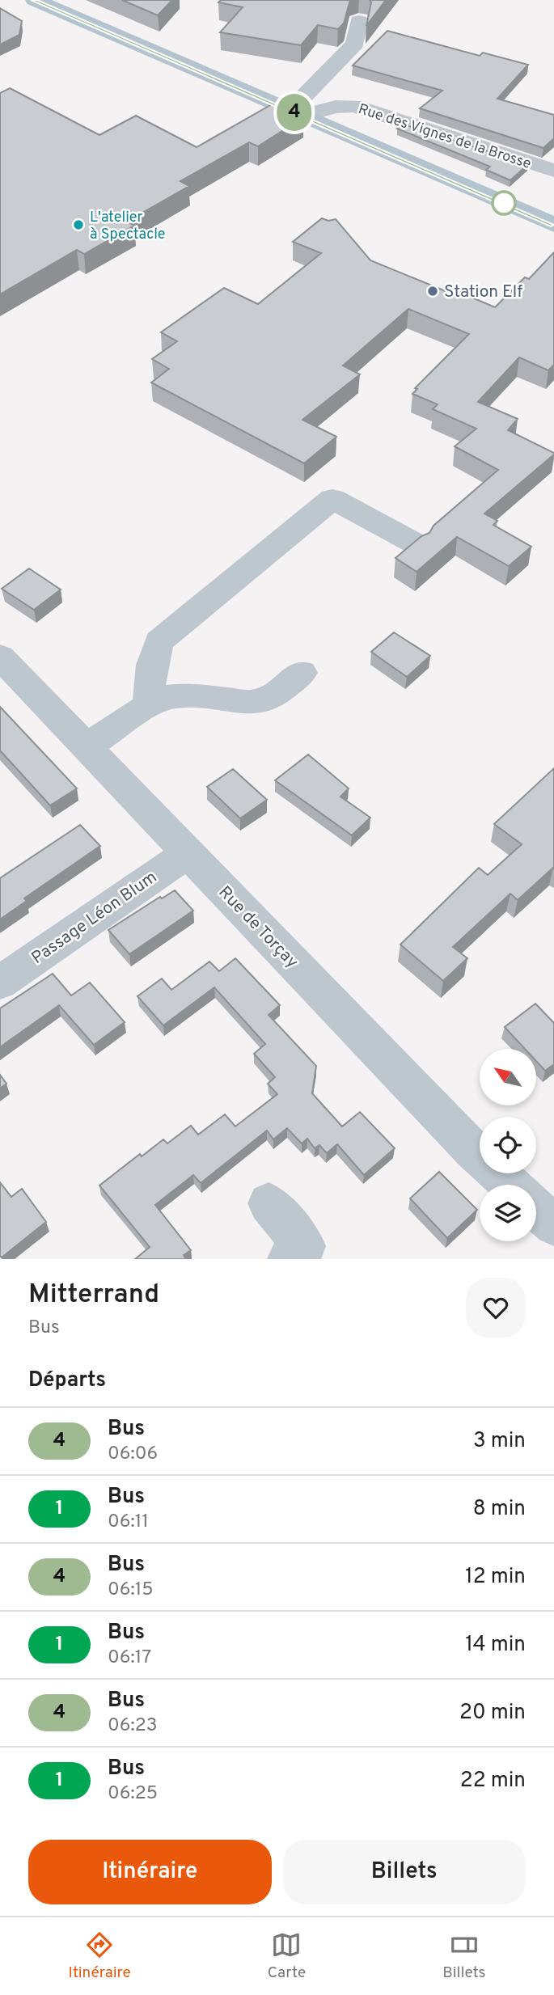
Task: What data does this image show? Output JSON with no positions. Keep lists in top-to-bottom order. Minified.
{"streets":{"street":["Rue des Vignes de la Brosse","Passage Léon Blum","Rue de Torçay"]},"crossings":[["Passage Léon Blum","Rue de Torçay"]],"places":["L'atelier à Spectacle","Station Elf"],"lines":["bus line 4"],"north":"top left","page":{"on_map":"4","heading":[["Mitterrand","Bus"],"Départs"],"list":[{"mark":"4","name":"Bus","note":"06:06","value":"3 min"},{"mark":"1","name":"Bus","note":"06:11","value":"8 min"},{"mark":"4","name":"Bus","note":"06:15","value":"12 min"},{"mark":"1","name":"Bus","note":"06:17","value":"14 min"},{"mark":"4","name":"Bus","note":"06:23","value":"20 min"},{"mark":"1","name":"Bus","note":"06:25","value":"22 min"}],"buttons":["Itinéraire","Billets"],"tabs":["Itinéraire","Carte","Billets"]}}
